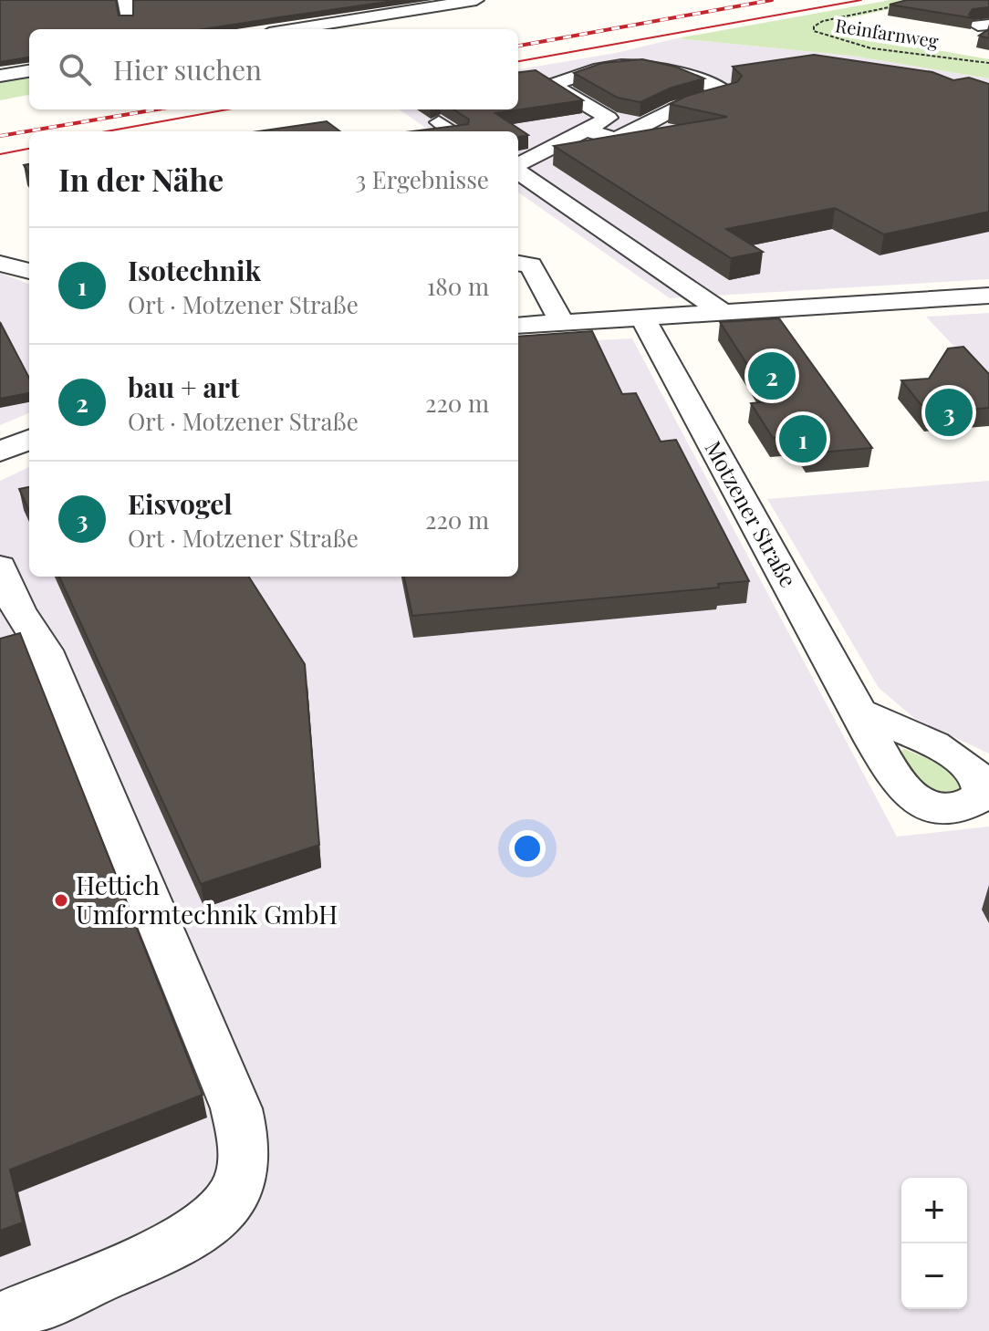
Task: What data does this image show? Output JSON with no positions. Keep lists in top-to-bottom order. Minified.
{"streets":{"street":["Motzener Straße"],"path":["Reinfarnweg"]},"places":["Hettich Umformtechnik GmbH"],"page":{"search":"Hier suchen","heading":["In der Nähe","3 Ergebnisse"],"list":[{"mark":"1","name":"Isotechnik","note":"Ort · Motzener Straße","value":"180 m"},{"mark":"2","name":"bau + art","note":"Ort · Motzener Straße","value":"220 m"},{"mark":"3","name":"Eisvogel","note":"Ort · Motzener Straße","value":"220 m"}],"pins":["2","3","1"],"map_buttons":["+","−"]}}
